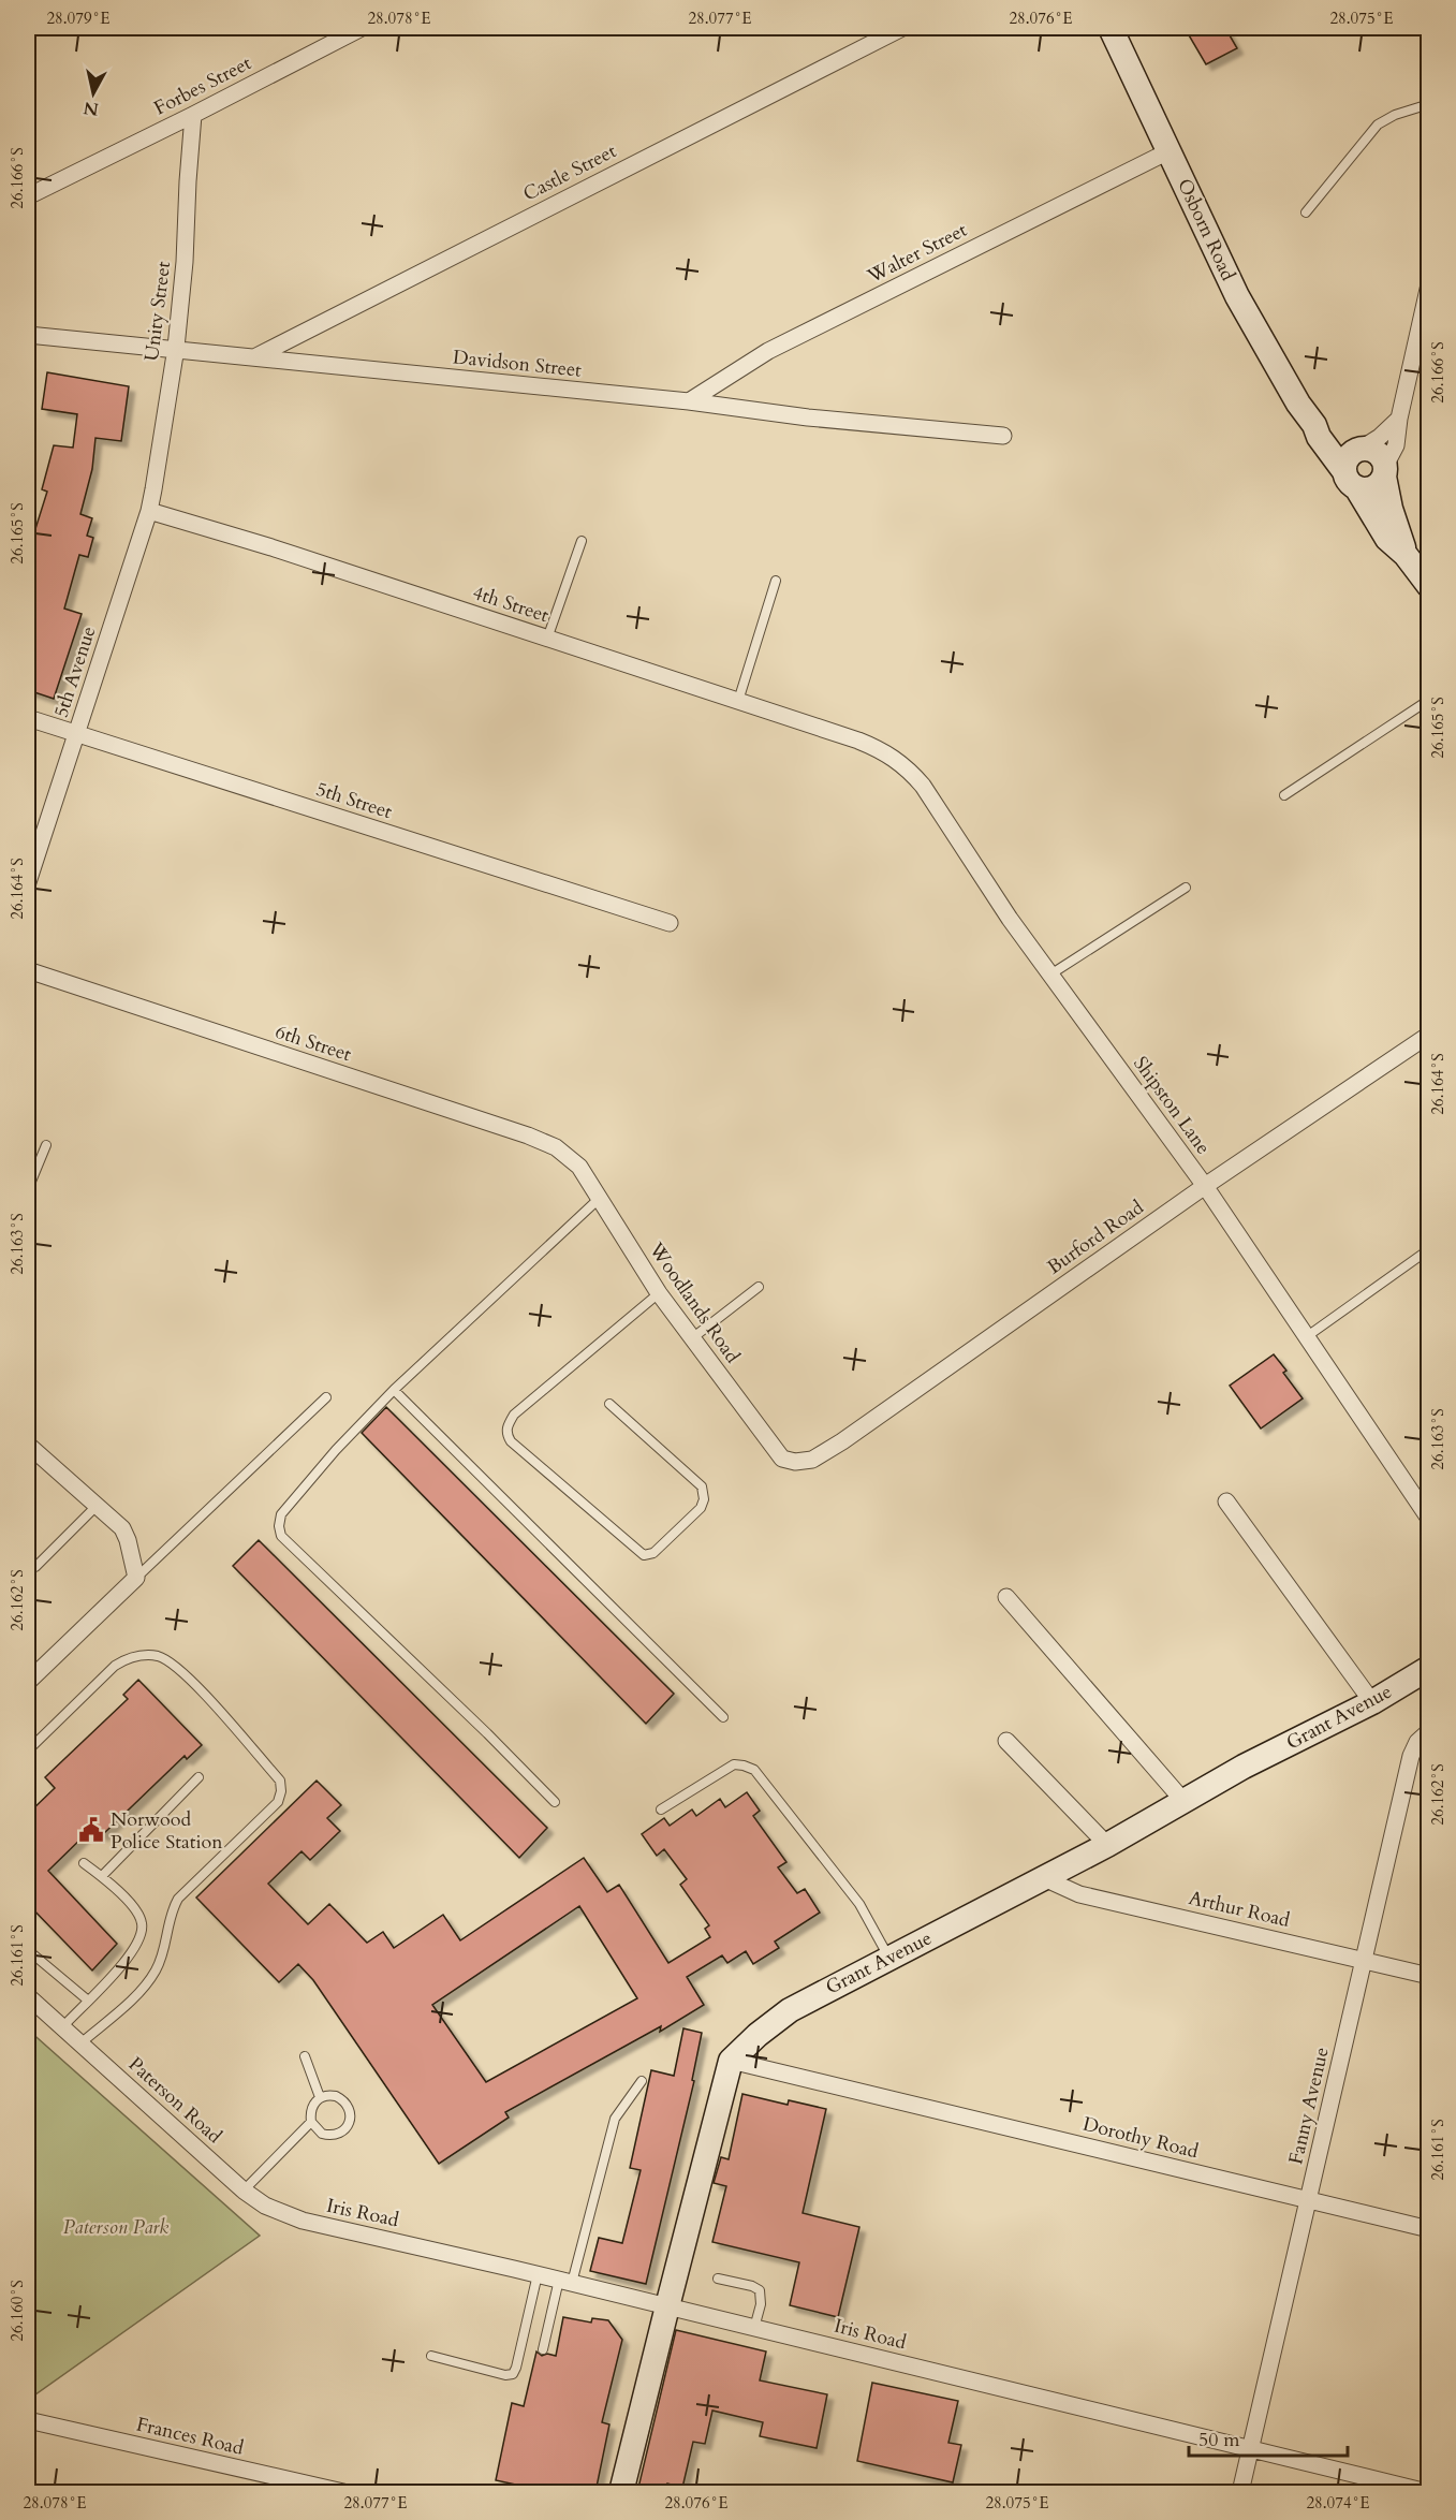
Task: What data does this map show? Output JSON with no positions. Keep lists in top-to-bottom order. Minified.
{"streets":{"street":["Forbes Street","Castle Street","Osborn Road","Walter Street","Unity Street","Davidson Street","4th Street","5th Avenue","5th Street","6th Street","Shipston Lane","Burford Road","Woodlands Road","Grant Avenue","Arthur Road","Paterson Road","Fanny Avenue","Dorothy Road","Iris Road","Frances Road"]},"crossings":[["Forbes Street","Unity Street"],["Castle Street","Davidson Street"],["Osborn Road","Walter Street"],["Walter Street","Davidson Street"],["Unity Street","Davidson Street"],["Unity Street","4th Street"],["Unity Street","5th Avenue"],["4th Street","5th Avenue"],["4th Street","Shipston Lane"],["5th Avenue","5th Street"],["6th Street","Woodlands Road"],["Shipston Lane","Burford Road"],["Burford Road","Woodlands Road"],["Grant Avenue","Arthur Road"],["Grant Avenue","Dorothy Road"],["Arthur Road","Fanny Avenue"],["Paterson Road","Iris Road"],["Fanny Avenue","Dorothy Road"],["Fanny Avenue","Iris Road"]],"parks":["Paterson Park"],"places":{"public building":["Norwood Police Station"]},"scale_bar":"50 m","north":"bottom","coordinates":["28.079°E","28.078°E","28.077°E","28.076°E","28.075°E","26.166°S","26.165°S","26.164°S","26.163°S","26.162°S","26.161°S","26.160°S","28.074°E"]}
